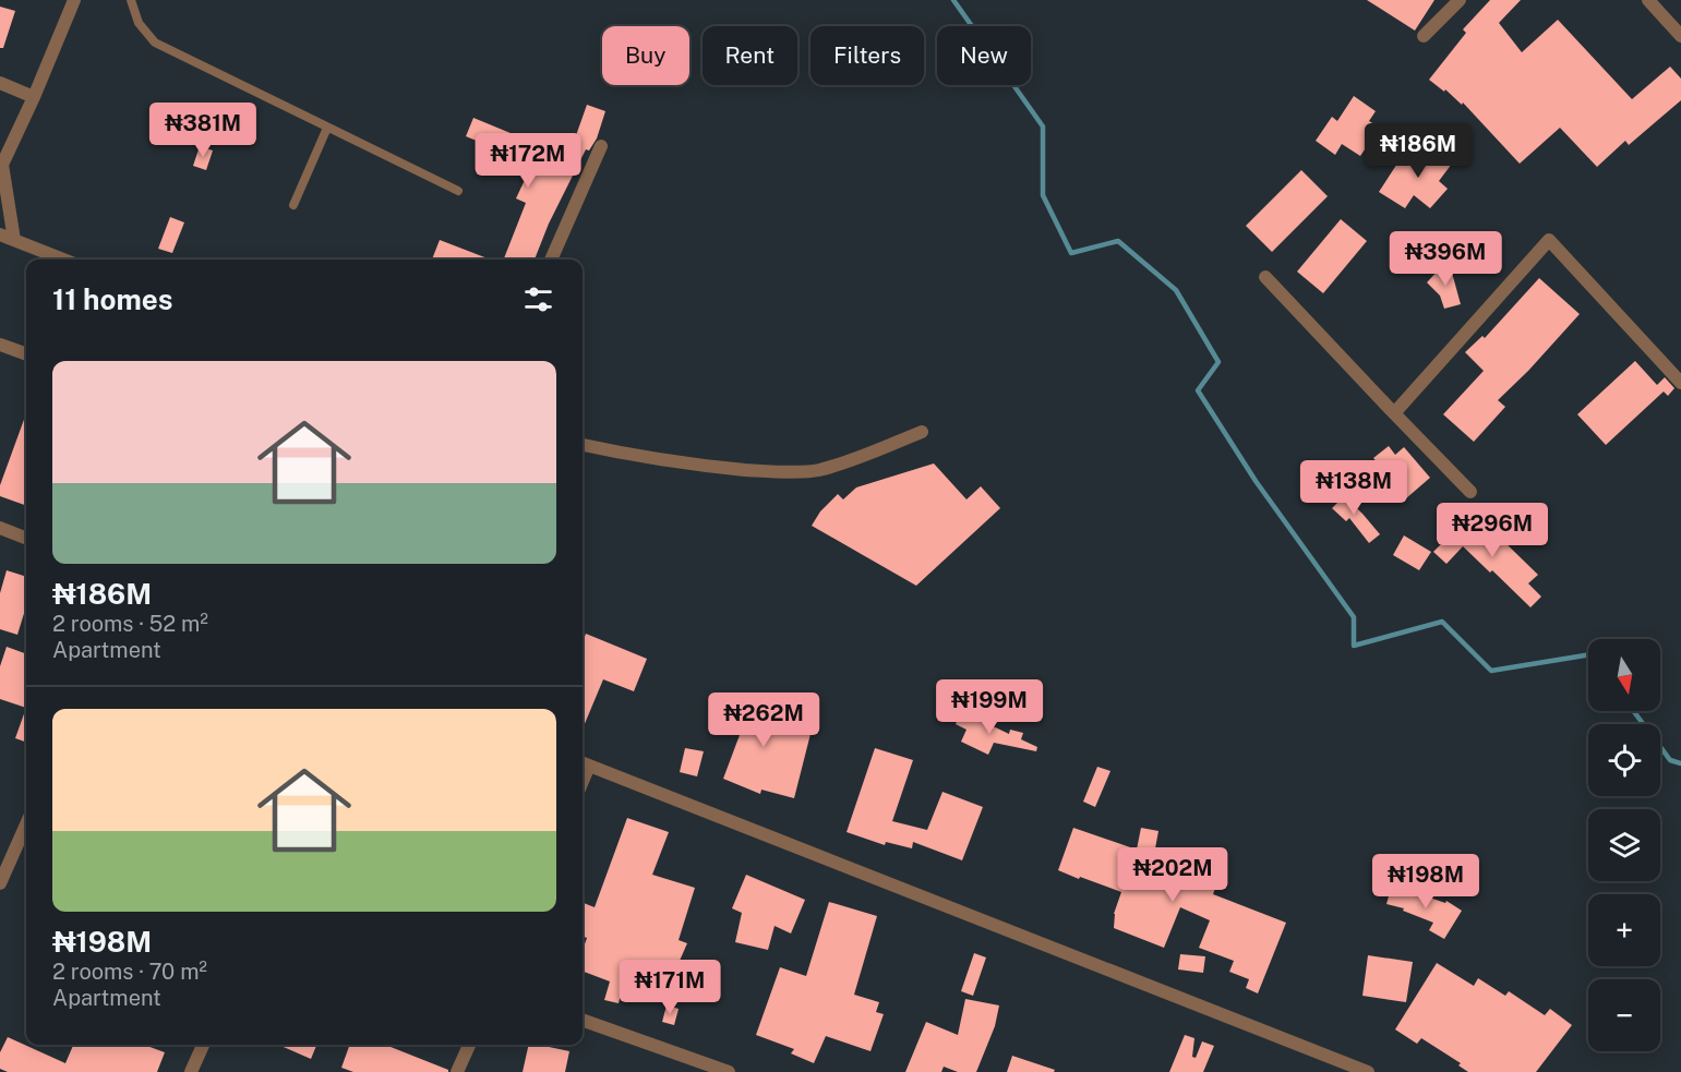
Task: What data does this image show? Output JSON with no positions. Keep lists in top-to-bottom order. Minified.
{"north":"bottom","page":{"chip":["Buy","Rent","Filters","New"],"price":["₦381M","₦186M","₦172M","₦396M","₦138M","₦296M","₦199M","₦262M","₦202M","₦198M","₦171M"],"heading":"11 homes","list":[{"name":"₦186M","note":"2 rooms · 52 m² · Apartment"},{"name":"₦198M","note":"2 rooms · 70 m² · Apartment"}],"map_buttons":["+","−"]}}
